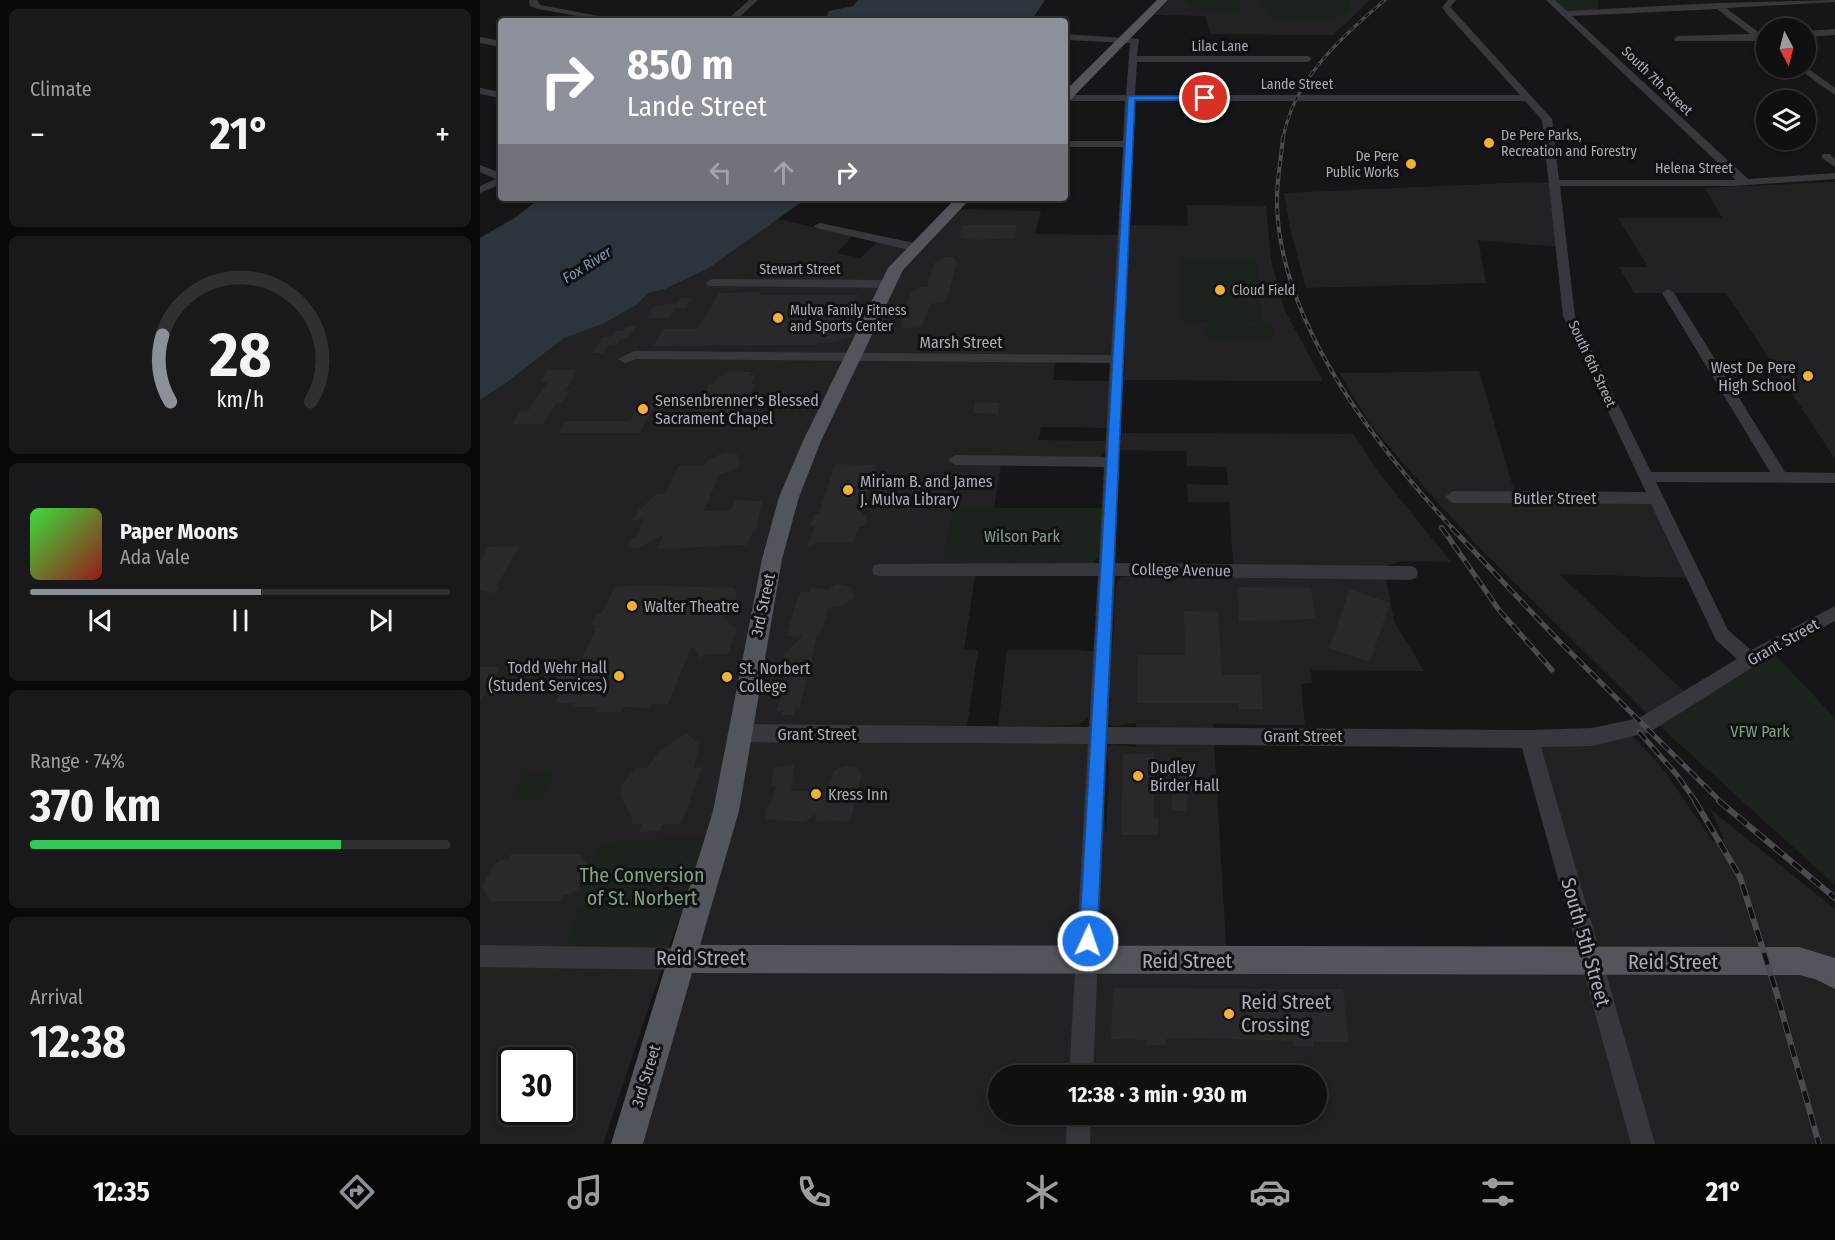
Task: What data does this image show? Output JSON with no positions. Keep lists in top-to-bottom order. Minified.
{"streets":{"main road":["3rd Street","Reid Street"],"street":["Lilac Lane","South 7th Street","Lande Street","Helena Street","Stewart Street","Marsh Street","South 6th Street","Butler Street","College Avenue","Grant Street","South 5th Street"]},"crossings":[["South 7th Street","Helena Street"],["Lande Street","South 6th Street"],["Helena Street","South 6th Street"],["Stewart Street","3rd Street"],["Marsh Street","3rd Street"],["South 6th Street","Butler Street"],["South 6th Street","Grant Street"],["3rd Street","Grant Street"],["3rd Street","Reid Street"],["Grant Street","South 5th Street"],["South 5th Street","Reid Street"]],"water":["Fox River"],"parks":["Wilson Park","VFW Park","The Conversion of St. Norbert"],"places":["De Pere Parks, Recreation and Forestry","De Pere Public Works","Cloud Field","Mulva Family Fitness and Sports Center","West De Pere High School","Sensenbrenner's Blessed Sacrament Chapel","Miriam B. and James J. Mulva Library","Walter Theatre","Todd Wehr Hall (Student Services)","St. Norbert College","Dudley Birder Hall","Kress Inn","Reid Street Crossing"],"north":"bottom","page":{"tile":["Climate",["Range · 74%","370 km"],["Arrival","12:38"]],"turn":["850 m","Lande Street"],"heat":["−","21°","+"],"song":["Paper Moons","Ada Vale"],"limit":"30","trip":"12:38 · 3 min · 930 m","tabs":["12:35","21°"],"gauge":["28","km/h"]}}
